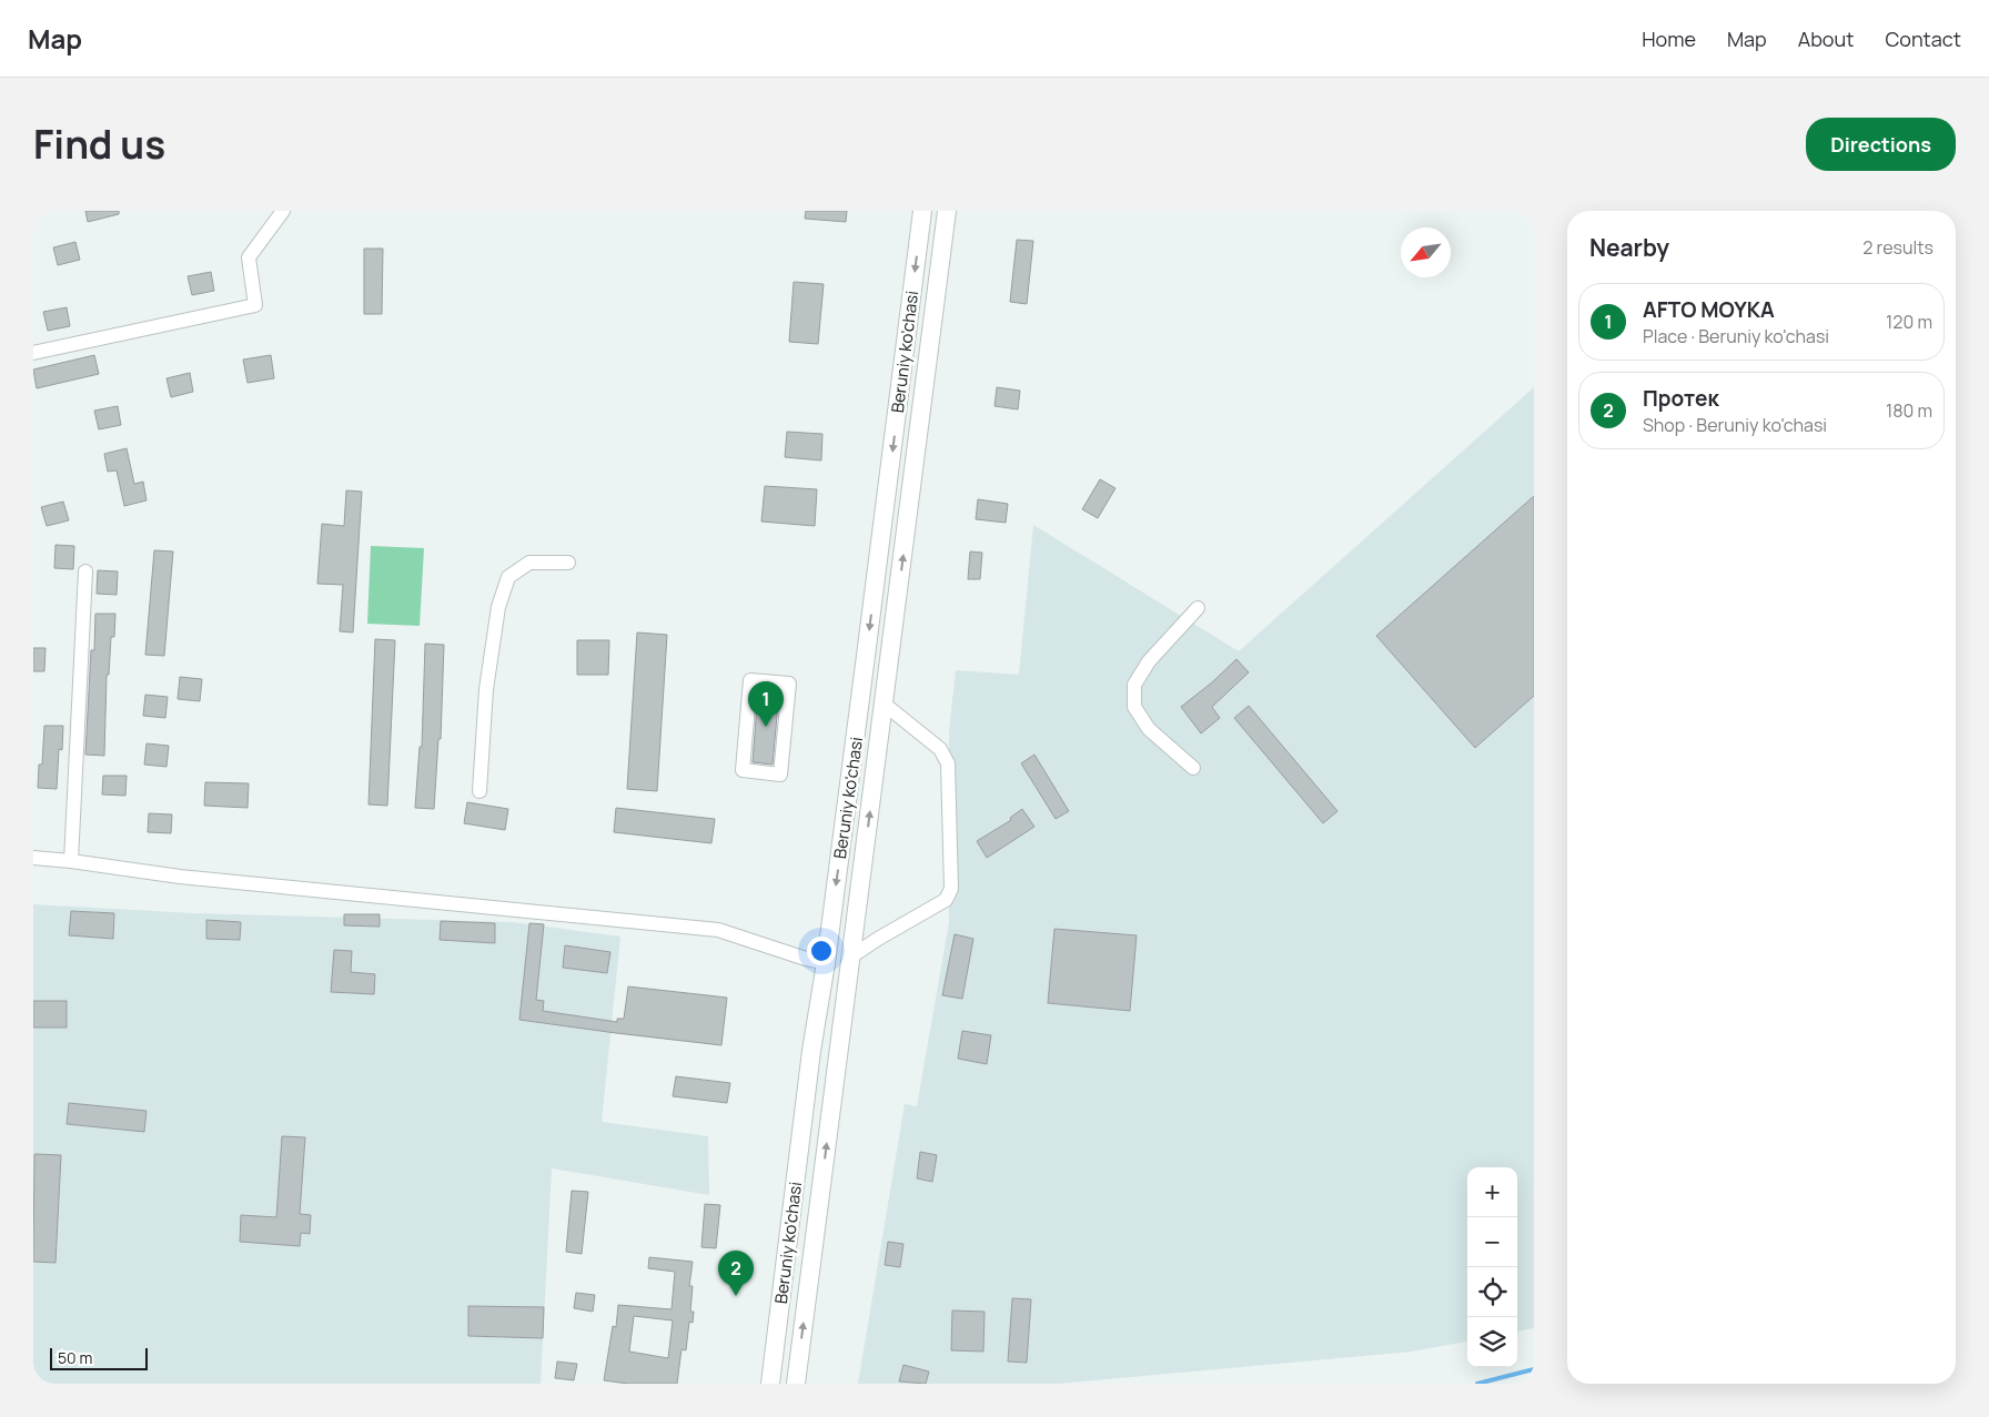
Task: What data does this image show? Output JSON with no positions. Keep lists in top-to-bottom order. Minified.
{"streets":{"main road":["Beruniy ko'chasi"]},"scale_bar":"50 m","north":"bottom left","page":{"header":"Map","nav":["Home","Map","About","Contact"],"title":"Find us","buttons":"Directions","heading":["Nearby","2 results"],"list":[{"mark":"1","name":"AFTO MOYKA","note":"Place · Beruniy ko'chasi","value":"120 m"},{"mark":"2","name":"Протек","note":"Shop · Beruniy ko'chasi","value":"180 m"}],"pins":["1","2"],"map_buttons":["+","−"],"scale":"50 m"}}
